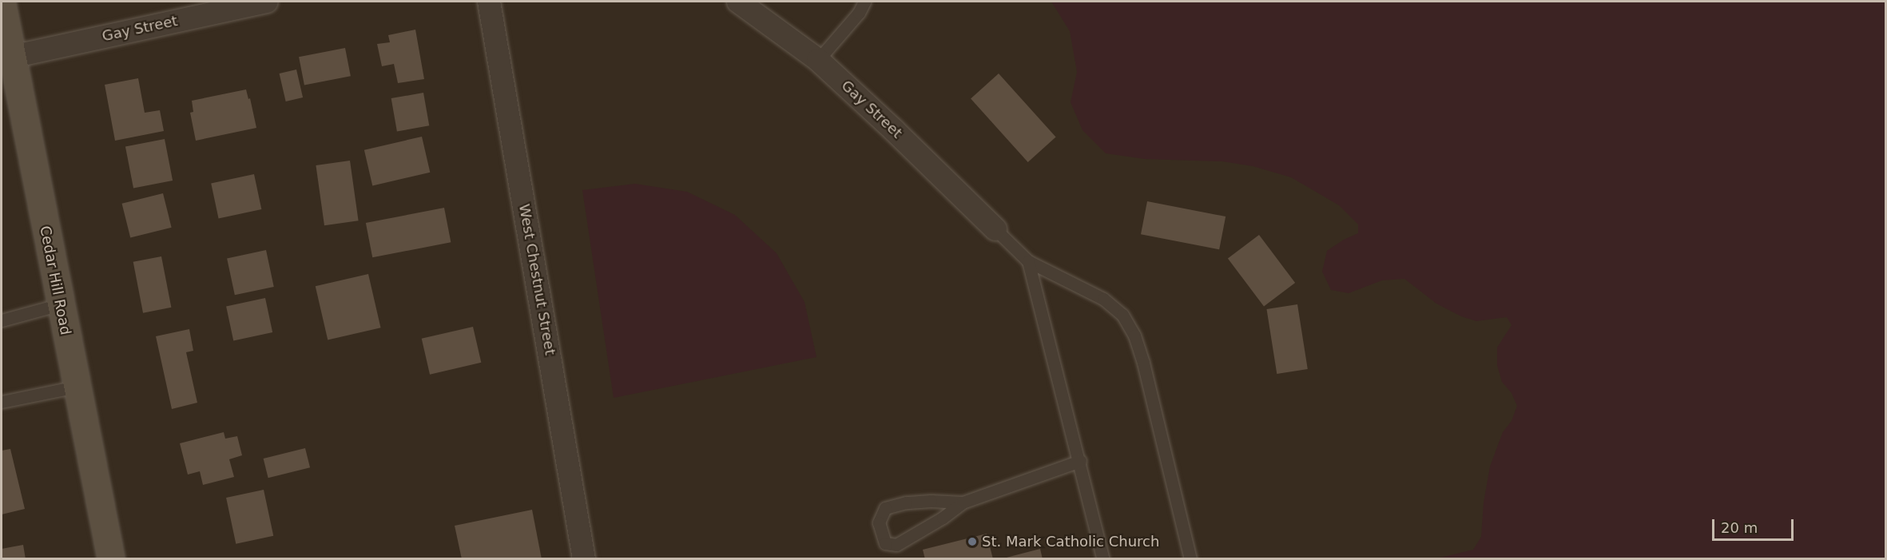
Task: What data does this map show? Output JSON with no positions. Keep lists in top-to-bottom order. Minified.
{"streets":{"main road":["Cedar Hill Road"],"street":["Gay Street","West Chestnut Street"]},"crossings":[["Gay Street","Cedar Hill Road"]],"places":["St. Mark Catholic Church"],"scale_bar":"20 m"}
